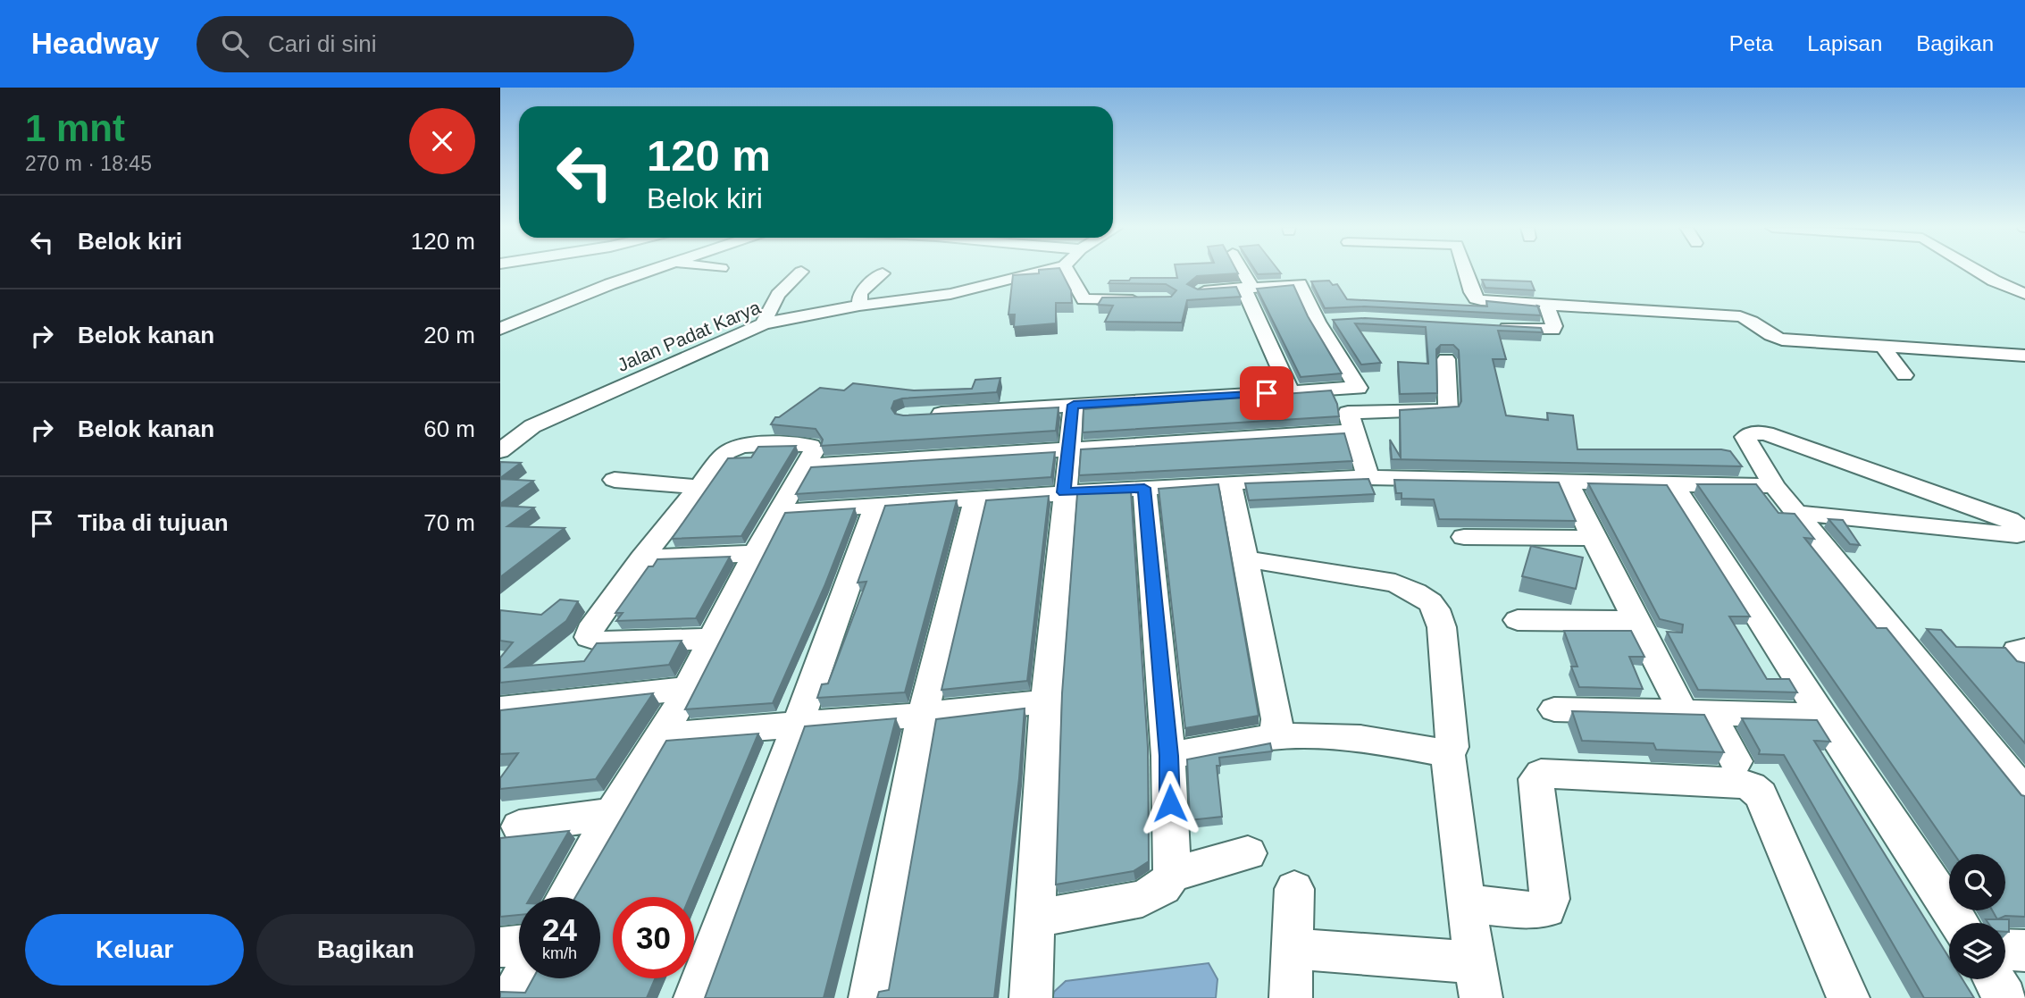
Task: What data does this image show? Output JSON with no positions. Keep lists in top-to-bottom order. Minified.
{"streets":{"street":["Jalan Padat Karya"]},"page":{"header":"Headway","search":"Cari di sini","nav":["Peta","Lapisan","Bagikan"],"heading":["1 mnt","270 m · 18:45"],"turn":["120 m","Belok kiri"],"list":[{"name":"Belok kiri","value":"120 m"},{"name":"Belok kanan","value":"20 m"},{"name":"Belok kanan","value":"60 m"},{"name":"Tiba di tujuan","value":"70 m"}],"speed":"24 km/h","limit":"30","buttons":["Keluar","Bagikan"]}}
